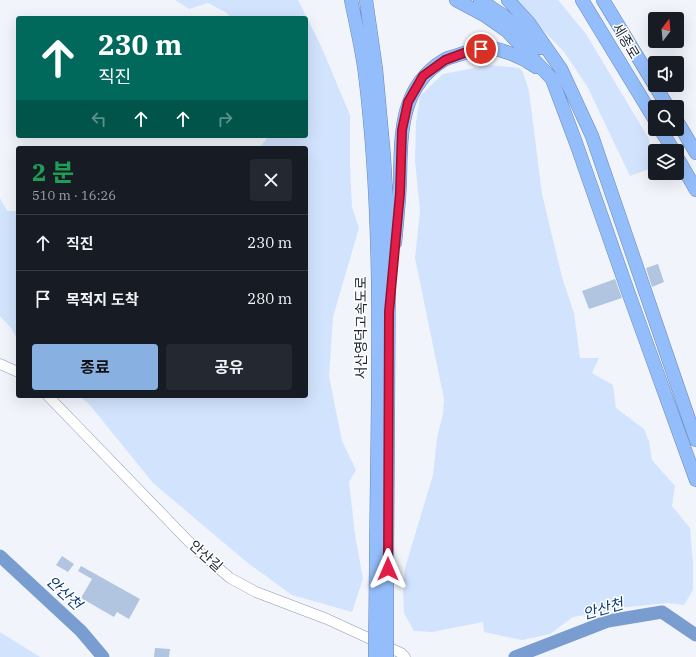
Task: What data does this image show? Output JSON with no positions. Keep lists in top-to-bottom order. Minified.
{"streets":{"highway":["세종로","서산영덕고속도로"],"street":["안산길"]},"water":["안산천"],"north":"top","page":{"turn":["230 m","직진"],"heading":["2 분","510 m · 16:26"],"list":[{"name":"직진","value":"230 m"},{"name":"목적지 도착","value":"280 m"}],"buttons":["종료","공유"]}}
